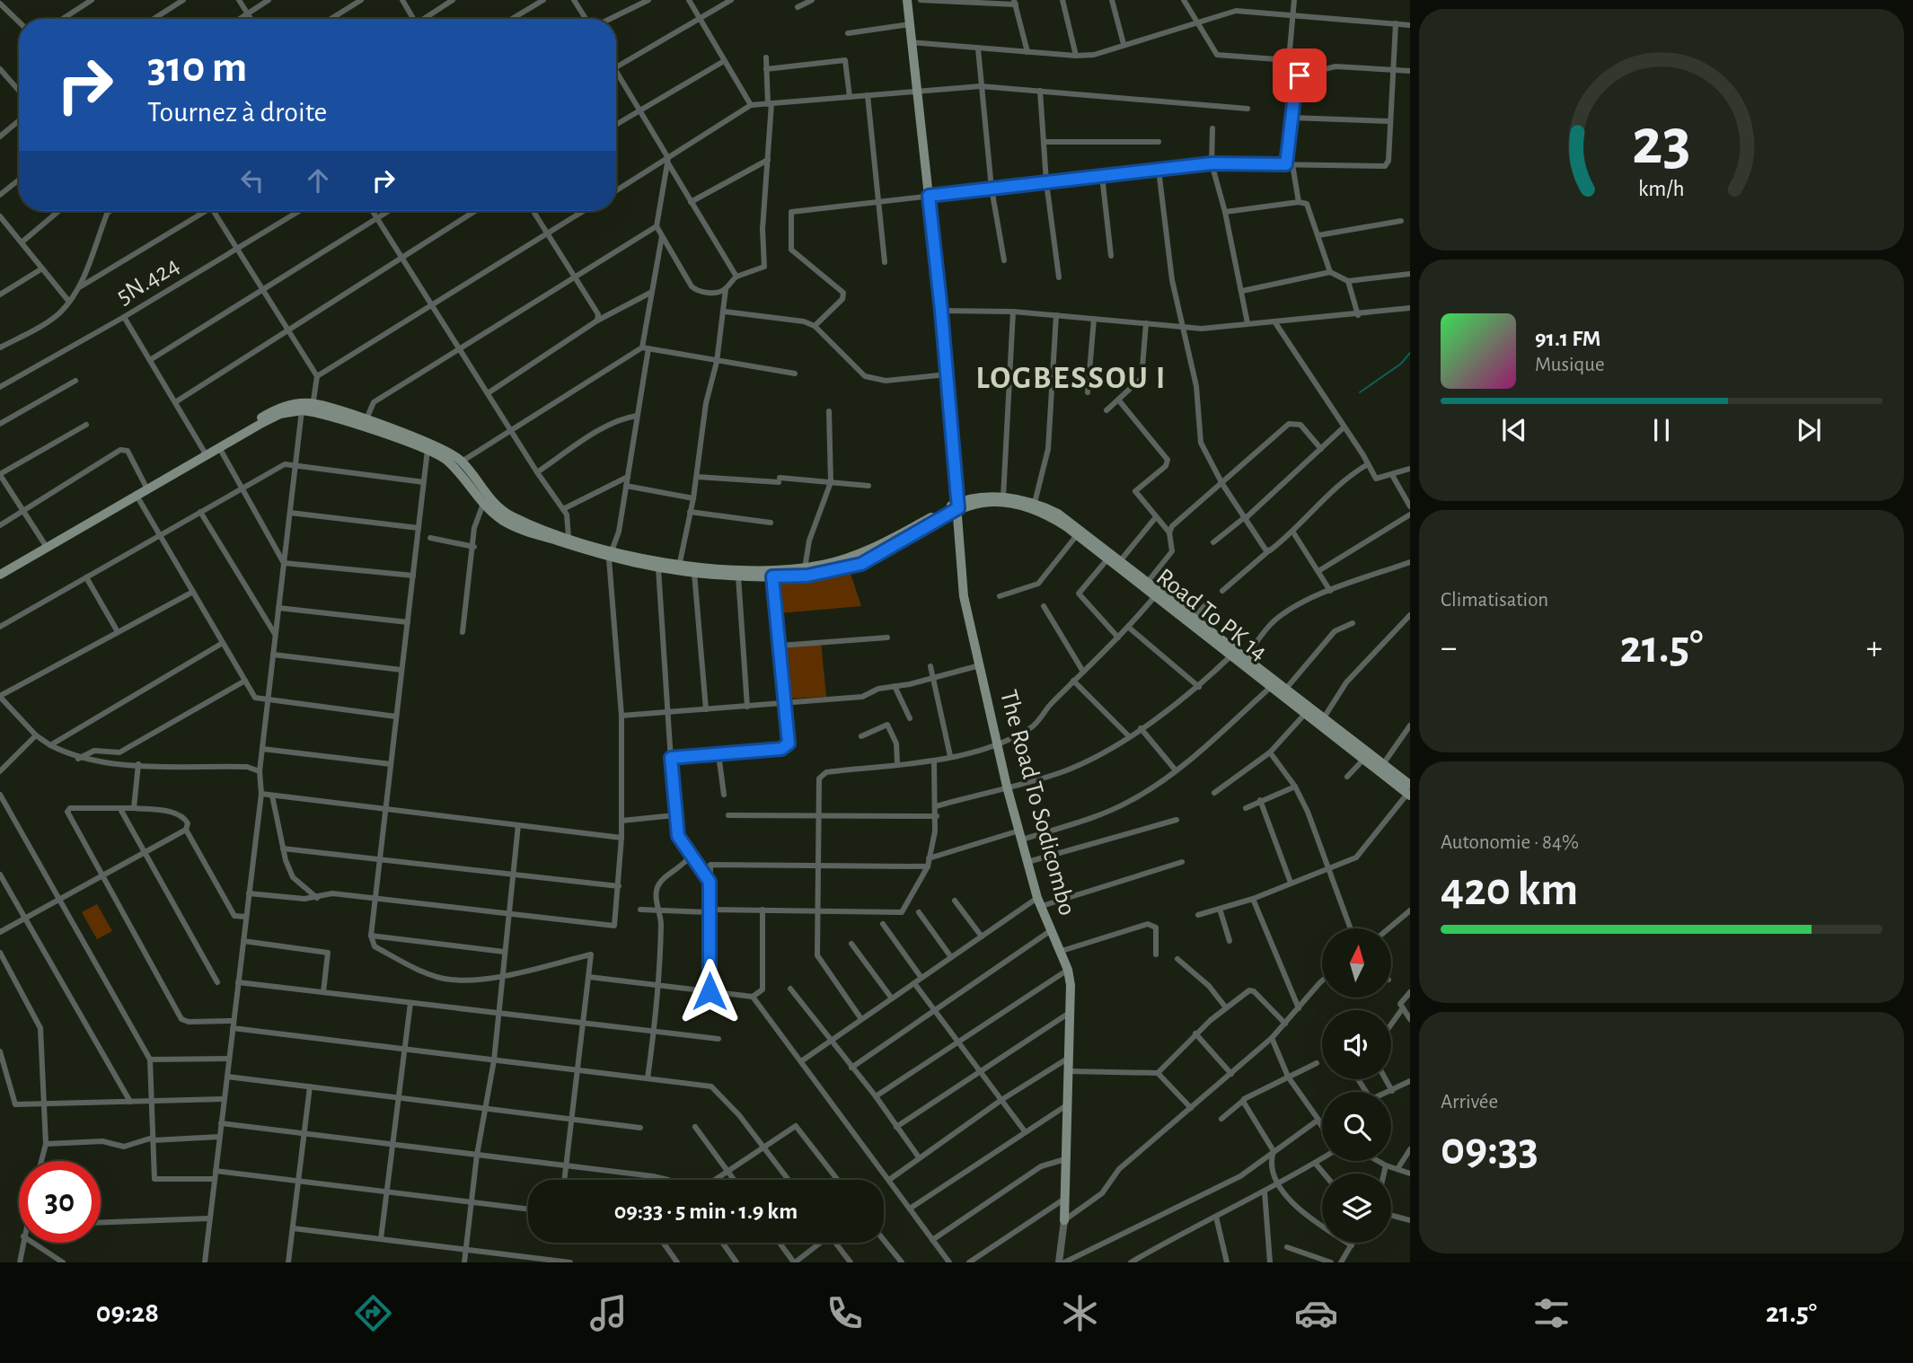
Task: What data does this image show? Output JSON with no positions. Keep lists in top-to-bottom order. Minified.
{"streets":{"main road":["Road To PK 14","The Road To Sodicombo"],"street":["5N.424"]},"districts":["LOGBESSOU I"],"north":"top","page":{"turn":["310 m","Tournez à droite"],"song":["91.1 FM","Musique"],"tile":["Climatisation",["Autonomie · 84%","420 km"],["Arrivée","09:33"]],"heat":["−","21.5°","+"],"limit":"30","trip":"09:33 · 5 min · 1.9 km","tabs":["09:28","21.5°"],"gauge":["23","km/h"]}}
